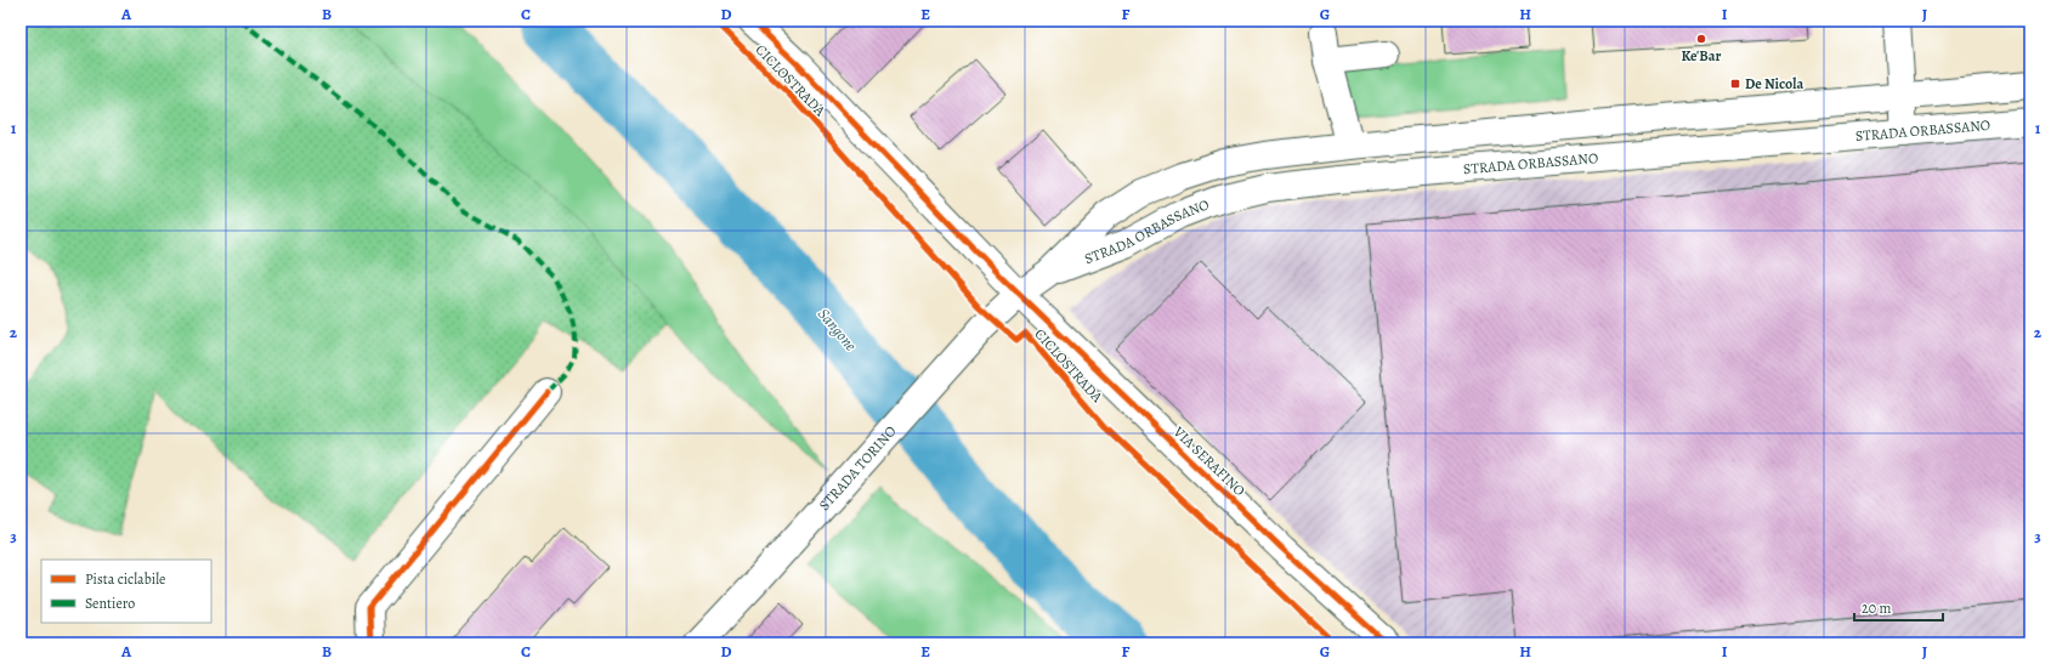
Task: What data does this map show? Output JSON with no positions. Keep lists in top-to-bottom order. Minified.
{"streets":{"main road":["STRADA ORBASSANO","VIA SERAFINO","STRADA TORINO"],"cycle path":["CICLOSTRADA"]},"crossings":[["STRADA ORBASSANO","VIA SERAFINO"],["STRADA ORBASSANO","STRADA TORINO"],["VIA SERAFINO","STRADA TORINO"]],"water":["Sangone"],"places":{"other":["Ke'Bar"],"transit":["De Nicola"]},"legend":["Pista ciclabile","Sentiero"],"scale_bar":"20 m","grid":{"columns":["A","B","C","D","E","F","G","H","I","J"],"rows":["1","2","3"]}}
